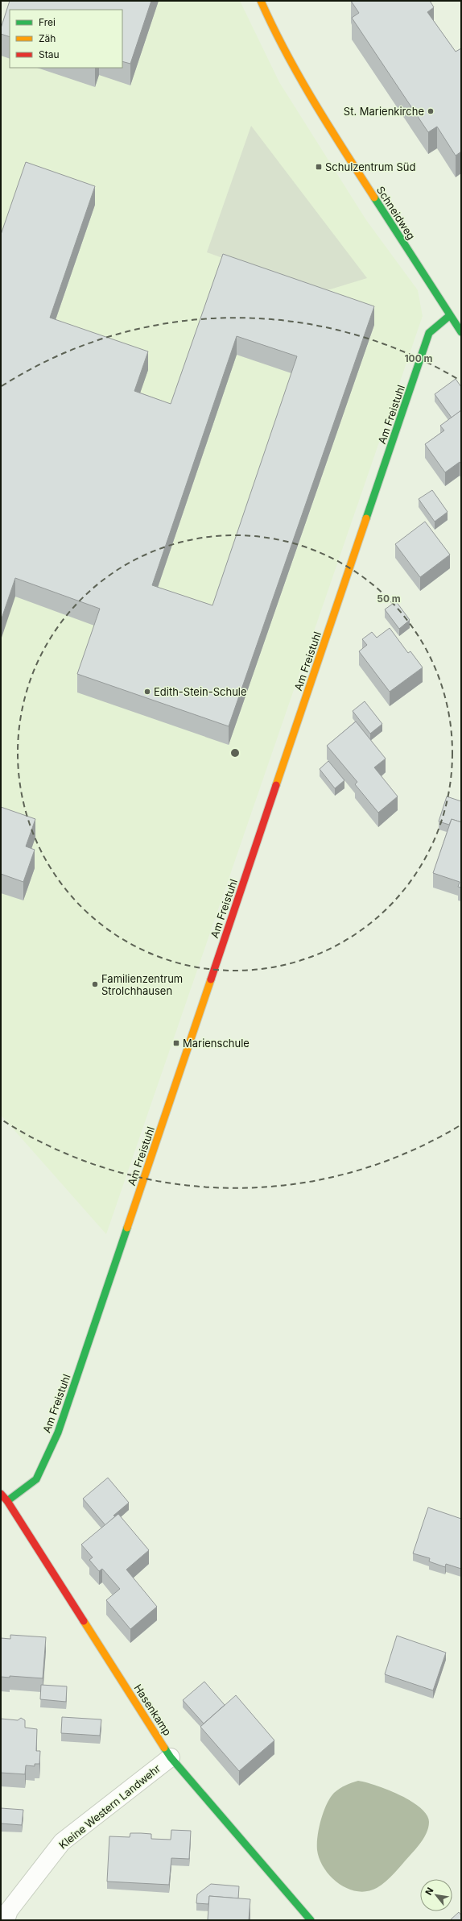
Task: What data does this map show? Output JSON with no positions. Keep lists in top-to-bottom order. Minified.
{"streets":{"street":["Schneidweg","Am Freistuhl","Hasenkamp","Kleine Western Landwehr"]},"crossings":[["Schneidweg","Am Freistuhl"],["Am Freistuhl","Hasenkamp"],["Hasenkamp","Kleine Western Landwehr"]],"places":{"other":["St. Marienkirche","Edith-Stein-Schule","Familienzentrum Strolchhausen"],"transit":["Schulzentrum Süd","Marienschule"]},"legend":["Frei","Zäh","Stau"],"north":"top left","rings":["100 m","50 m"]}
